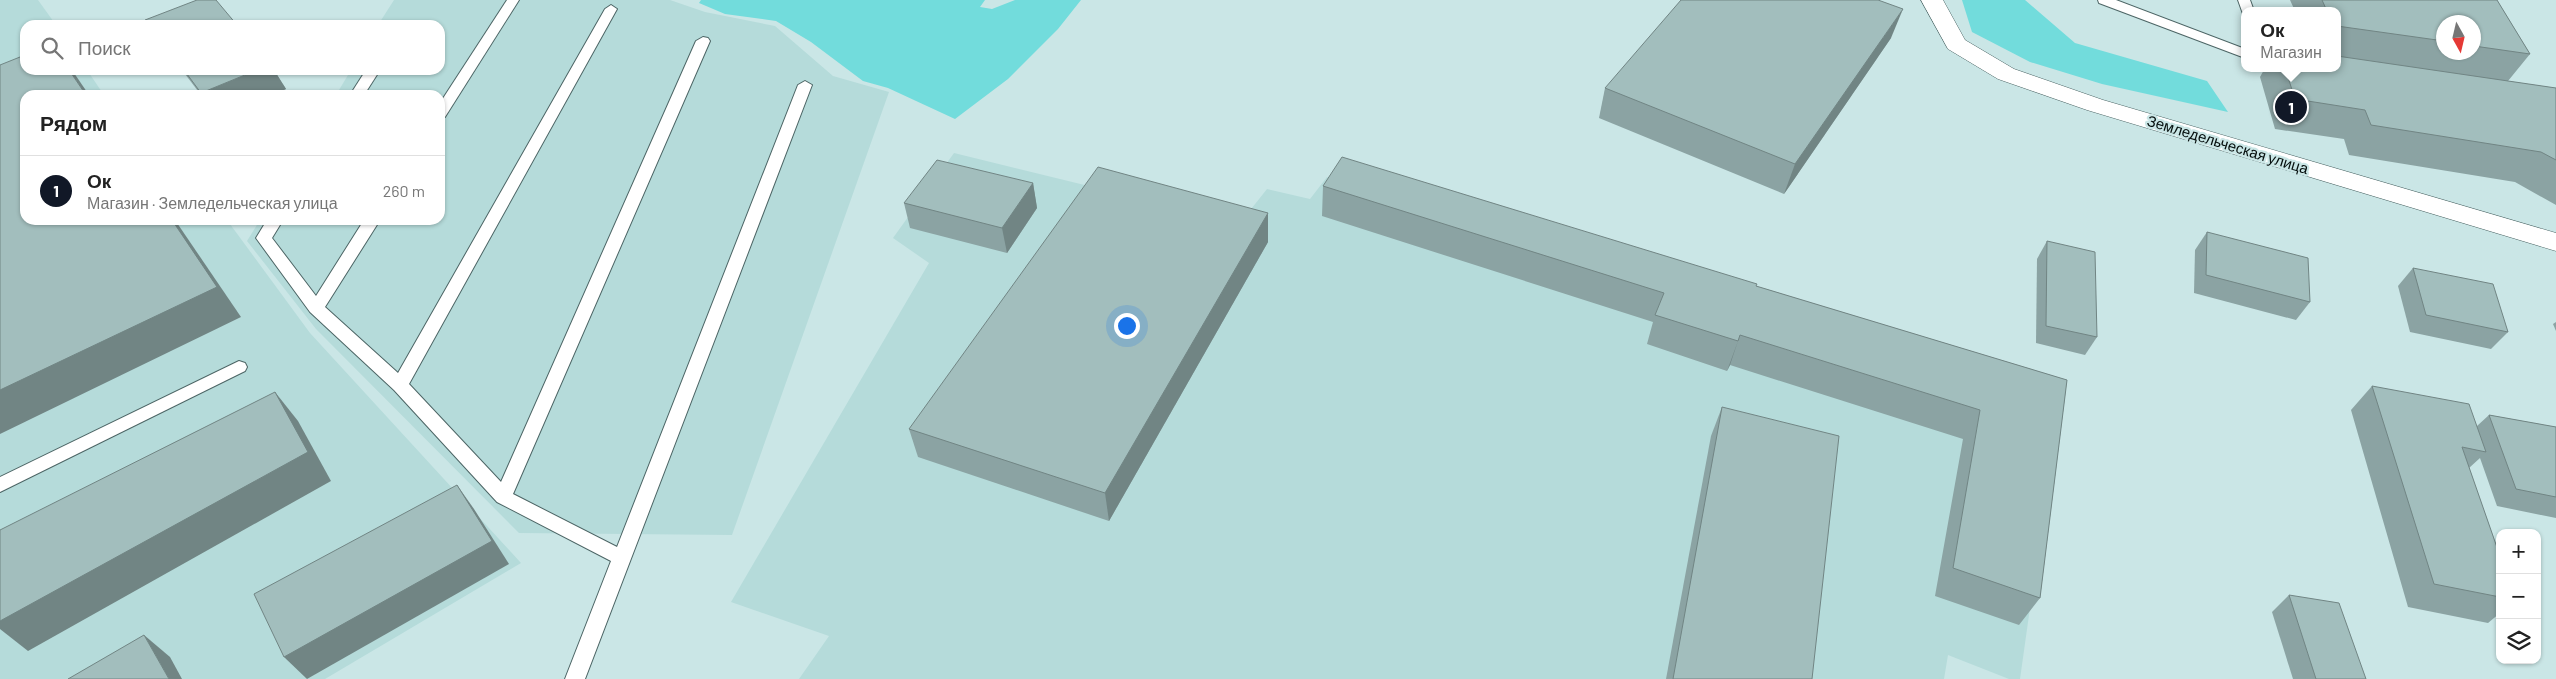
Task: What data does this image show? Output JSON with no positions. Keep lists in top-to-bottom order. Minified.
{"streets":{"street":["Земледельческая улица"]},"north":"bottom","page":{"popup":["Ок","Магазин"],"search":"Поиск","pins":"1","heading":"Рядом","list":[{"mark":"1","name":"Ок","note":"Магазин · Земледельческая улица","value":"260 m"}],"map_buttons":["+","−"]}}
